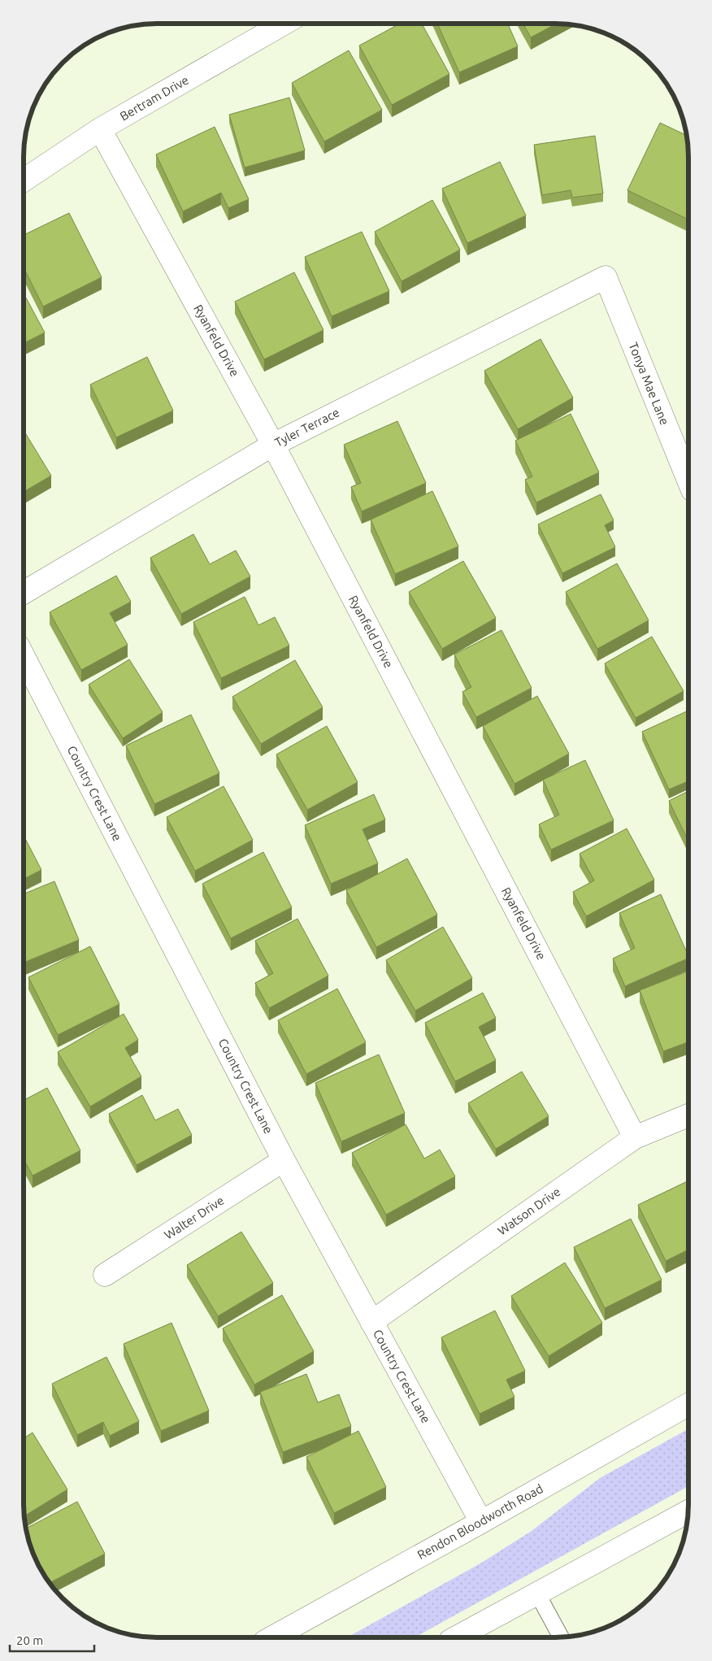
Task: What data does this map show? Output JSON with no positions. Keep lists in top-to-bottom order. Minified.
{"streets":{"street":["Bertram Drive","Ryanfeld Drive","Tonya Mae Lane","Tyler Terrace","Country Crest Lane","Watson Drive","Walter Drive","Rendon Bloodworth Road"]},"crossings":[["Bertram Drive","Ryanfeld Drive"],["Ryanfeld Drive","Tyler Terrace"],["Ryanfeld Drive","Watson Drive"],["Tonya Mae Lane","Tyler Terrace"],["Country Crest Lane","Watson Drive"],["Country Crest Lane","Walter Drive"],["Country Crest Lane","Rendon Bloodworth Road"]],"scale_bar":"20 m"}
